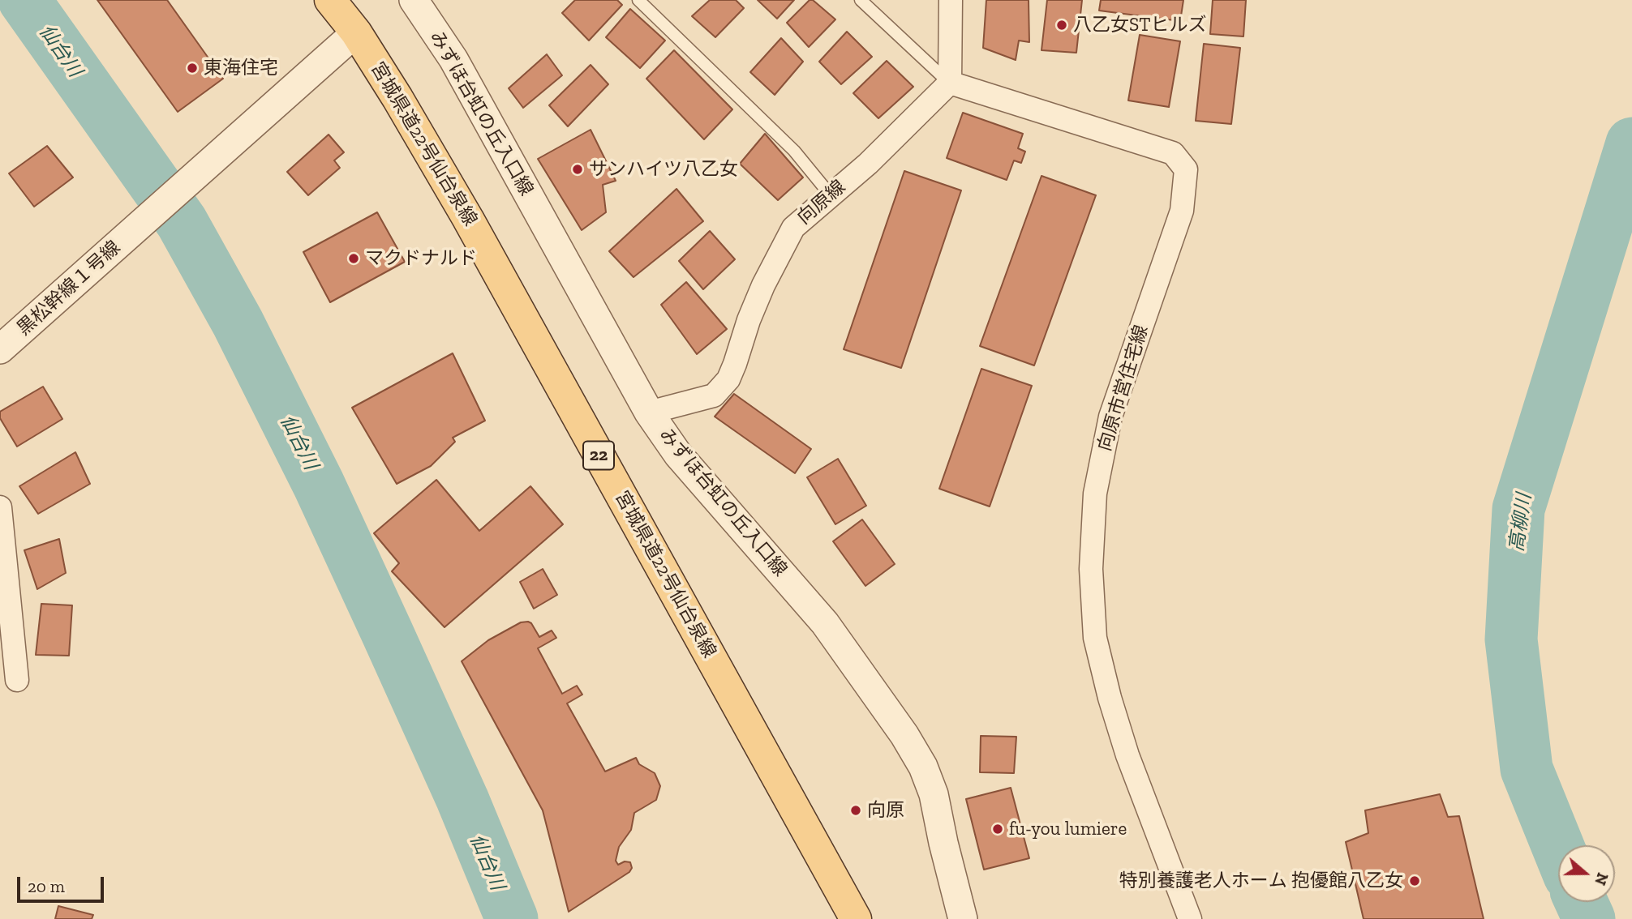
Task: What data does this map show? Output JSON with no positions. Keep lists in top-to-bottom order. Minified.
{"streets":{"main road":["宮城県道22号仙台泉線","22"],"street":["みずほ台虹の丘入口線","向原線","黒松幹線１号線","向原市営住宅線"]},"crossings":[["みずほ台虹の丘入口線","向原線"],["宮城県道22号仙台泉線","黒松幹線１号線"],["向原線","向原市営住宅線"]],"water":["仙台川","高柳川"],"places":["八乙女STヒルズ","東海住宅","サンハイツ八乙女","マクドナルド","向原","fu-you lumiere","特別養護老人ホーム 抱優館八乙女"],"scale_bar":"20 m","north":"right"}
